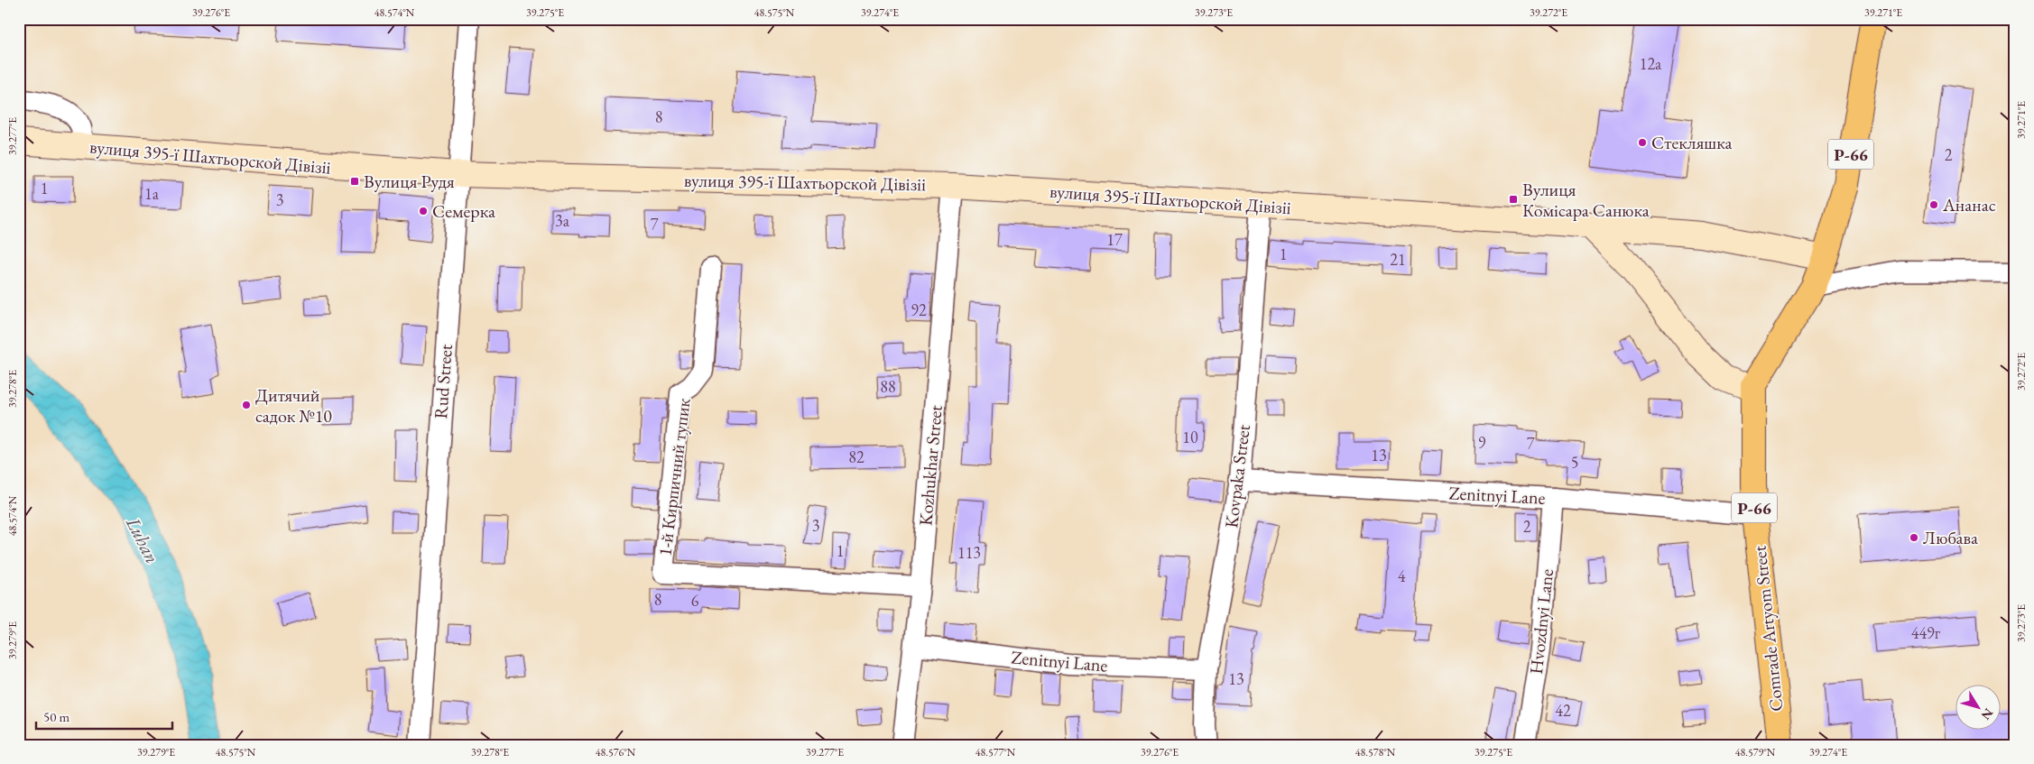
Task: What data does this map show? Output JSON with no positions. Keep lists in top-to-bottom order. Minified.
{"streets":{"main road":["Р-66","Comrade Artyom Street"],"street":["вулиця 395-ї Шахтьорской Дівізіі","Rud Street","Kozhukhar Street","Kovpaka Street","1-й Кирпичний тупик","Zenitnyi Lane","Hvozdnyi Lane"]},"crossings":[["Р-66","вулиця 395-ї Шахтьорской Дівізіі"],["Р-66","Comrade Artyom Street"],["вулиця 395-ї Шахтьорской Дівізіі","Rud Street"],["вулиця 395-ї Шахтьорской Дівізіі","Kozhukhar Street"],["вулиця 395-ї Шахтьорской Дівізіі","Kovpaka Street"],["Kozhukhar Street","1-й Кирпичний тупик"],["Kozhukhar Street","Zenitnyi Lane"],["Kovpaka Street","Zenitnyi Lane"],["Zenitnyi Lane","Hvozdnyi Lane"],["Zenitnyi Lane","Comrade Artyom Street"]],"water":["Luhan"],"places":{"other":["Стекляшка","Ананас","Семерка","Дитячий садок №10","Любава"],"transit":["Вулиця Рудя","Вулиця Комісара Санюка"]},"house_numbers":["12а","8","2","1","1а","3","3а","7","17","1","21","92","88","10","9","7","13","82","5","3","2","1","113","4","8","6","449г","13","42"],"scale_bar":"50 m","north":"bottom right","coordinates":["39.276°E","48.574°N","39.275°E","48.575°N","39.274°E","39.273°E","39.272°E","39.271°E","39.277°E","39.278°E","39.279°E","48.576°N","48.577°N","48.578°N","48.579°N"]}
